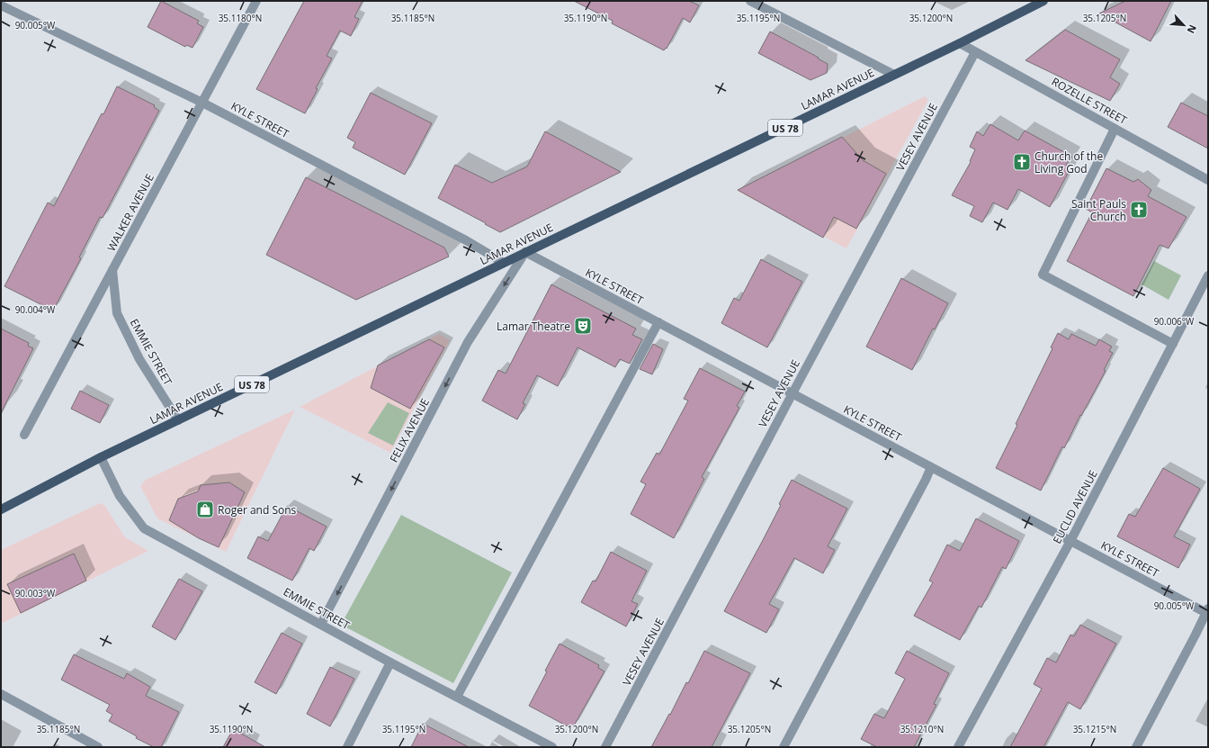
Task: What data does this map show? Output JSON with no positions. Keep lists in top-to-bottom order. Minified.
{"streets":{"main road":["LAMAR AVENUE","US 78"],"street":["ROZELLE STREET","KYLE STREET","VESEY AVENUE","WALKER AVENUE","EMMIE STREET","FELIX AVENUE","EUCLID AVENUE"]},"crossings":[["LAMAR AVENUE","ROZELLE STREET"],["LAMAR AVENUE","KYLE STREET"],["LAMAR AVENUE","EMMIE STREET"],["LAMAR AVENUE","FELIX AVENUE"],["ROZELLE STREET","VESEY AVENUE"],["KYLE STREET","VESEY AVENUE"],["KYLE STREET","WALKER AVENUE"],["KYLE STREET","FELIX AVENUE"],["KYLE STREET","EUCLID AVENUE"],["WALKER AVENUE","EMMIE STREET"],["EMMIE STREET","FELIX AVENUE"]],"one_way":["FELIX AVENUE"],"places":{"church":["Church of the Living God","Saint Pauls Church"],"theatre":["Lamar Theatre"],"shop":["Roger and Sons"]},"north":"bottom right","coordinates":["35.1180°N","35.1185°N","35.1190°N","35.1195°N","35.1200°N","35.1205°N","90.005°W","90.004°W","90.006°W","90.003°W","35.1210°N","35.1215°N"]}
